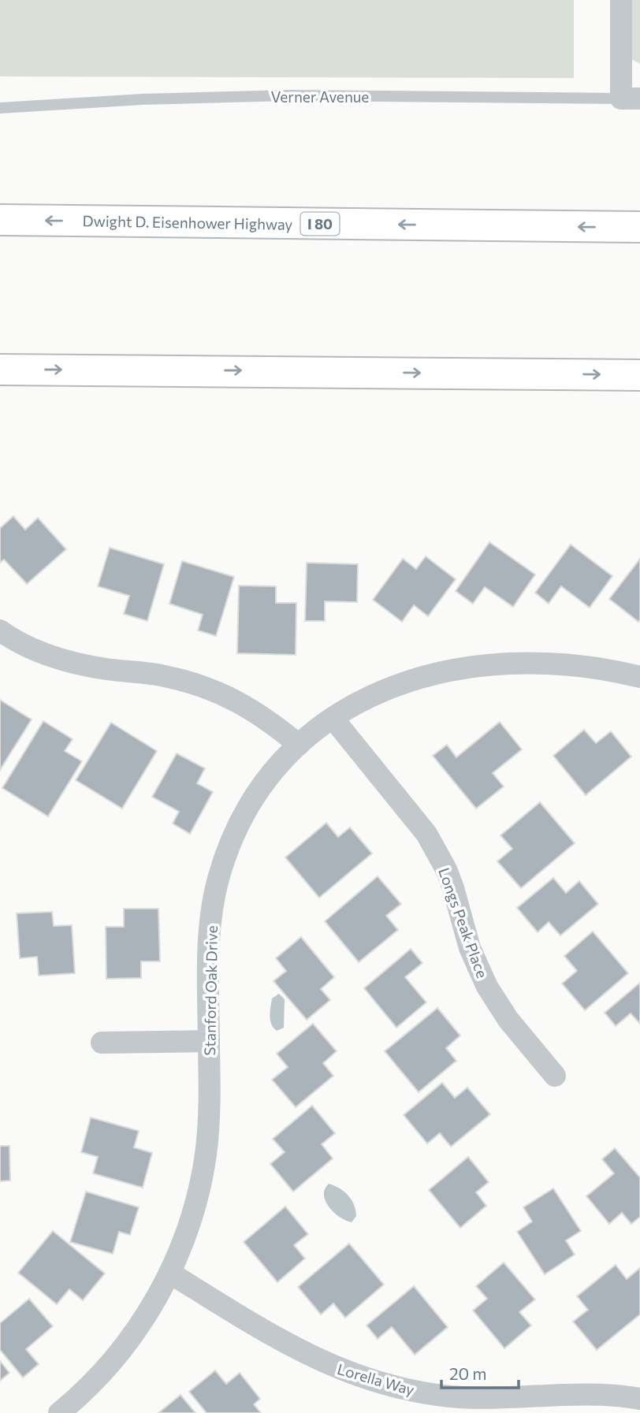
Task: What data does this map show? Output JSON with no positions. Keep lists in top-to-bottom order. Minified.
{"streets":{"highway":["Dwight D. Eisenhower Highway","I 80"],"street":["Longs Peak Place","Stanford Oak Drive","Lorella Way"],"lane":["Verner Avenue"]},"crossings":[["Longs Peak Place","Stanford Oak Drive"],["Stanford Oak Drive","Lorella Way"]],"scale_bar":"20 m"}
